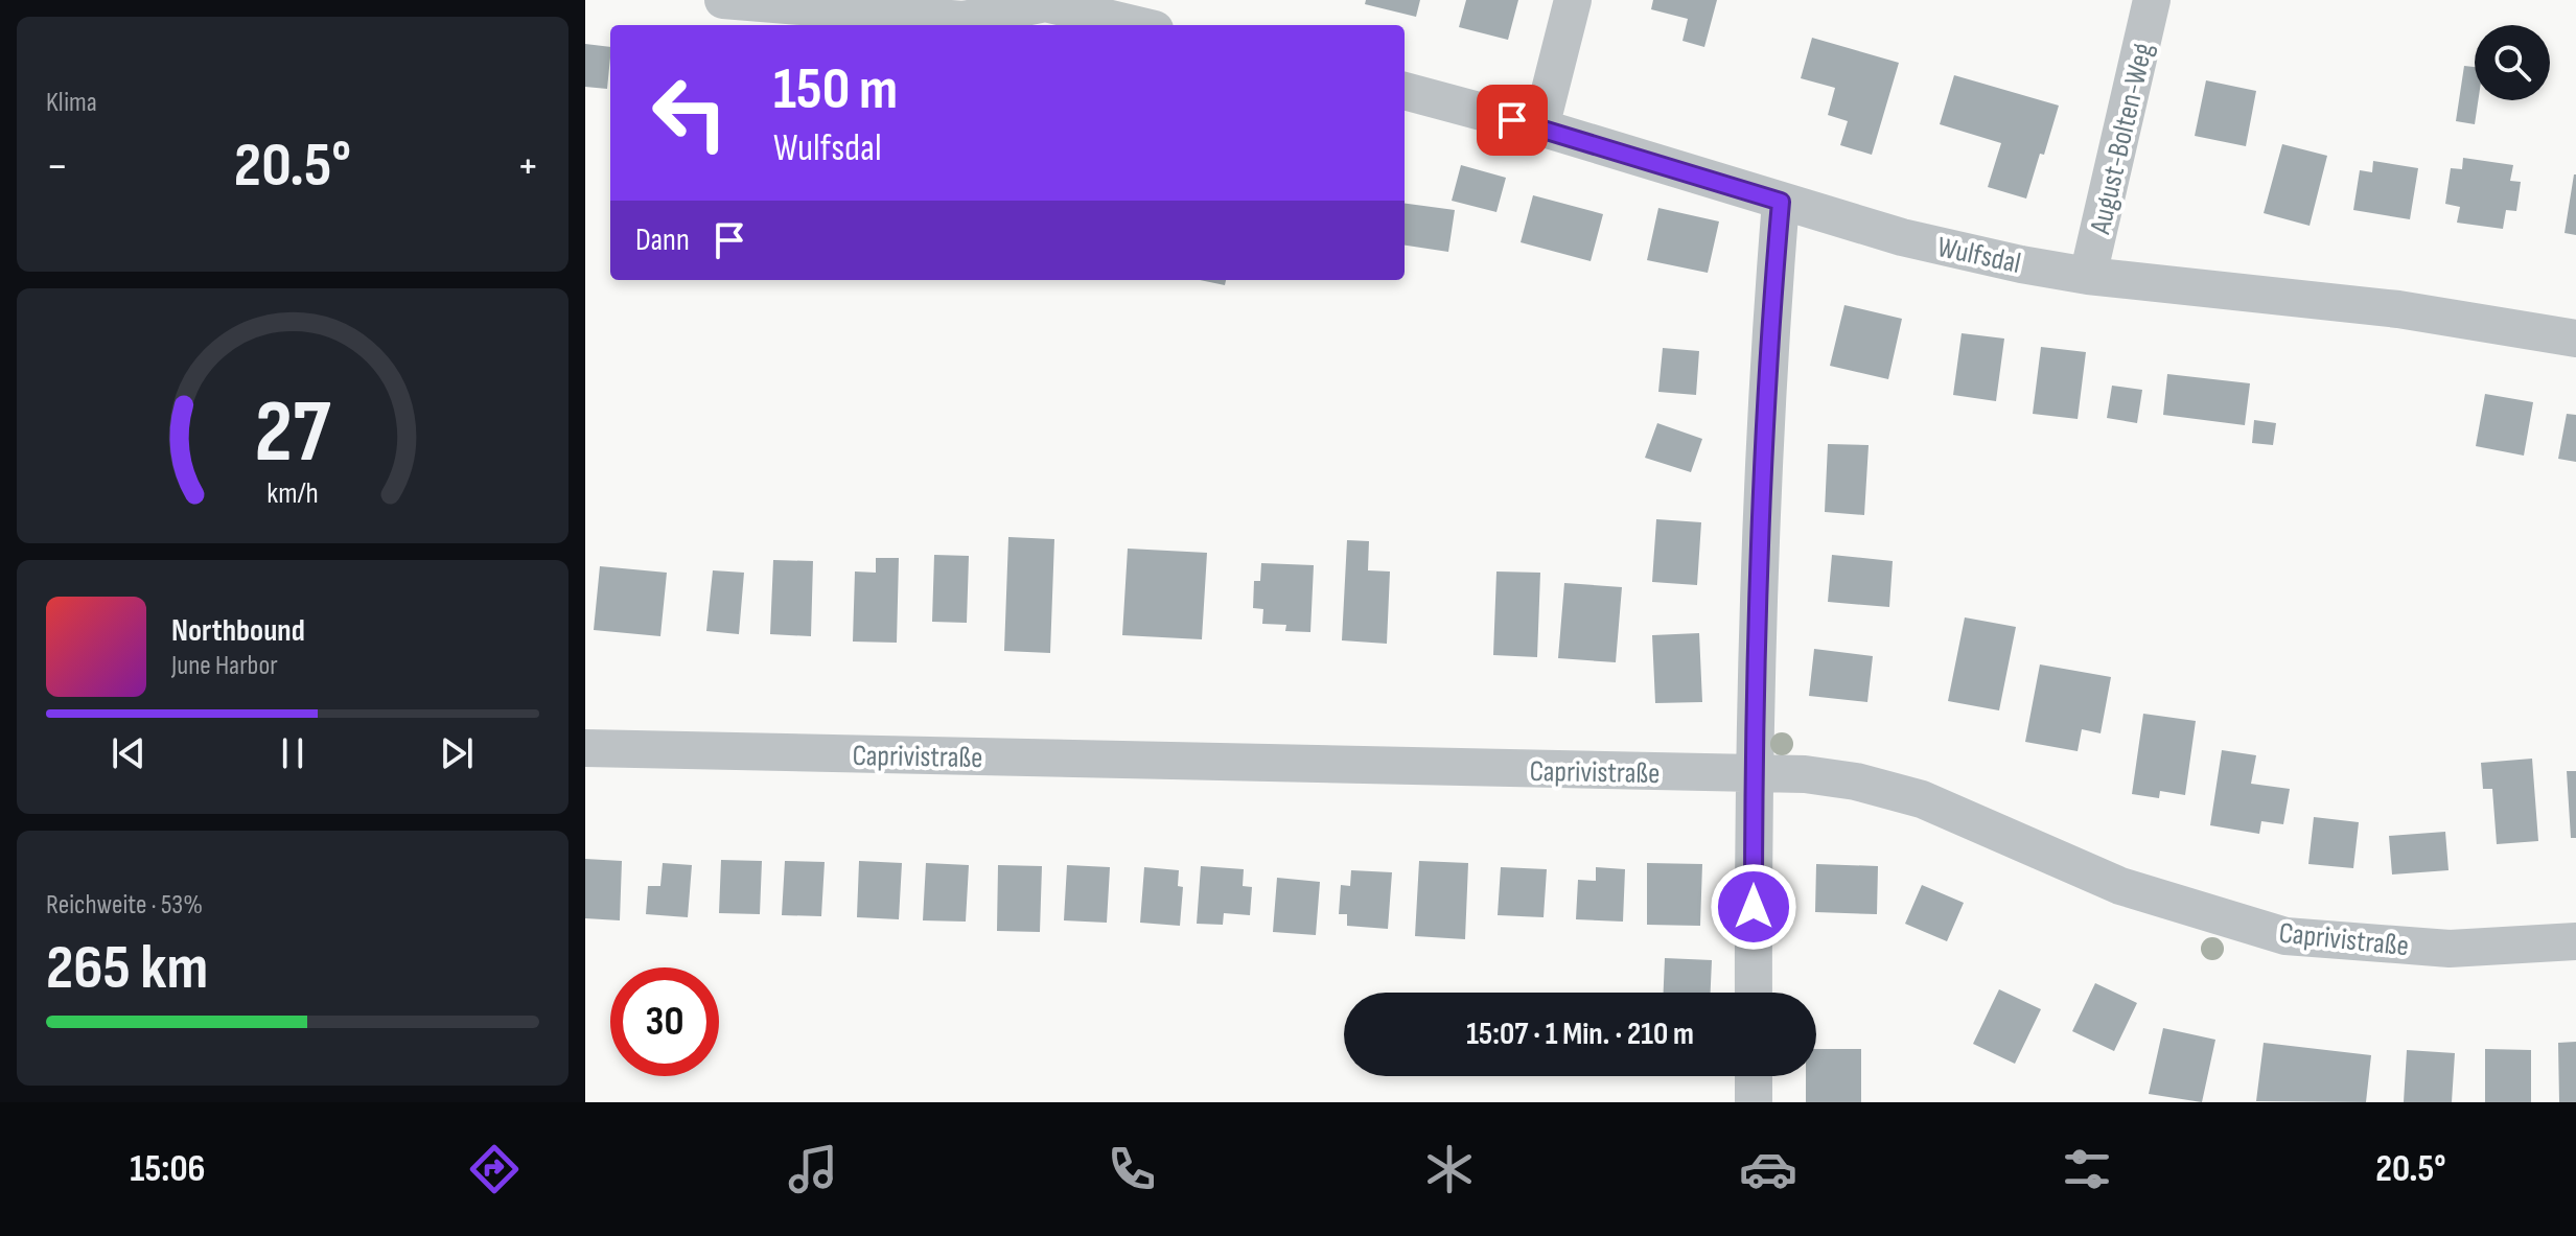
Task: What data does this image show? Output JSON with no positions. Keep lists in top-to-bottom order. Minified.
{"streets":{"street":["August-Bolten-Weg","Wulfsdal","Caprivistraße"]},"crossings":[["August-Bolten-Weg","Wulfsdal"]],"page":{"tile":["Klima",["Reichweite · 53%","265 km"]],"turn":["150 m","Wulfsdal"],"heat":["−","20.5°","+"],"then":"Dann","song":["Northbound","June Harbor"],"limit":"30","trip":"15:07 · 1 Min. · 210 m","tabs":["15:06","20.5°"],"gauge":["27","km/h"]}}
